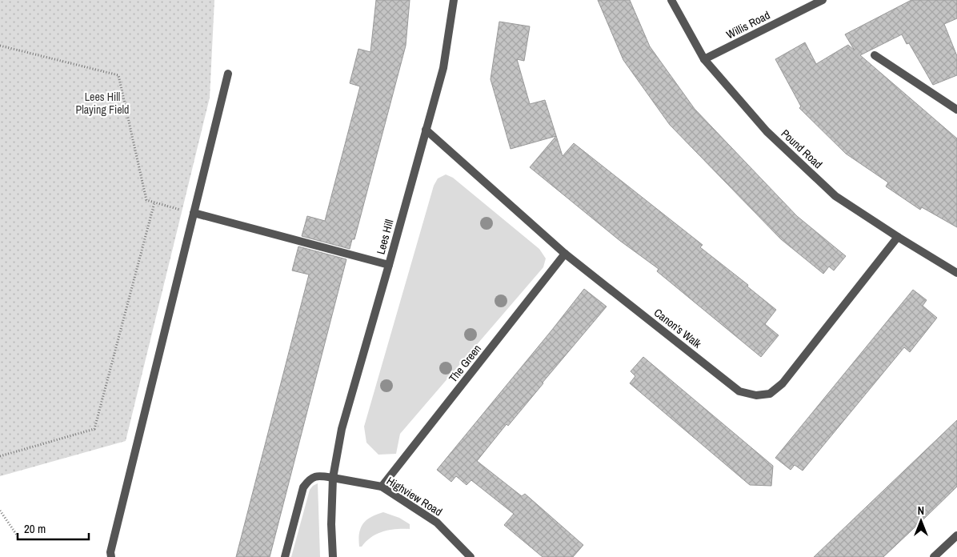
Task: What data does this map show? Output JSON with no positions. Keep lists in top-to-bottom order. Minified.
{"streets":{"street":["Willis Road","Pound Road","Lees Hill","Canon's Walk","The Green","Highview Road"]},"crossings":[["Willis Road","Pound Road"],["Pound Road","Canon's Walk"],["Lees Hill","Canon's Walk"],["Lees Hill","Highview Road"],["Canon's Walk","The Green"],["The Green","Highview Road"]],"parks":["Lees Hill Playing Field"],"scale_bar":"20 m","north":"top"}
